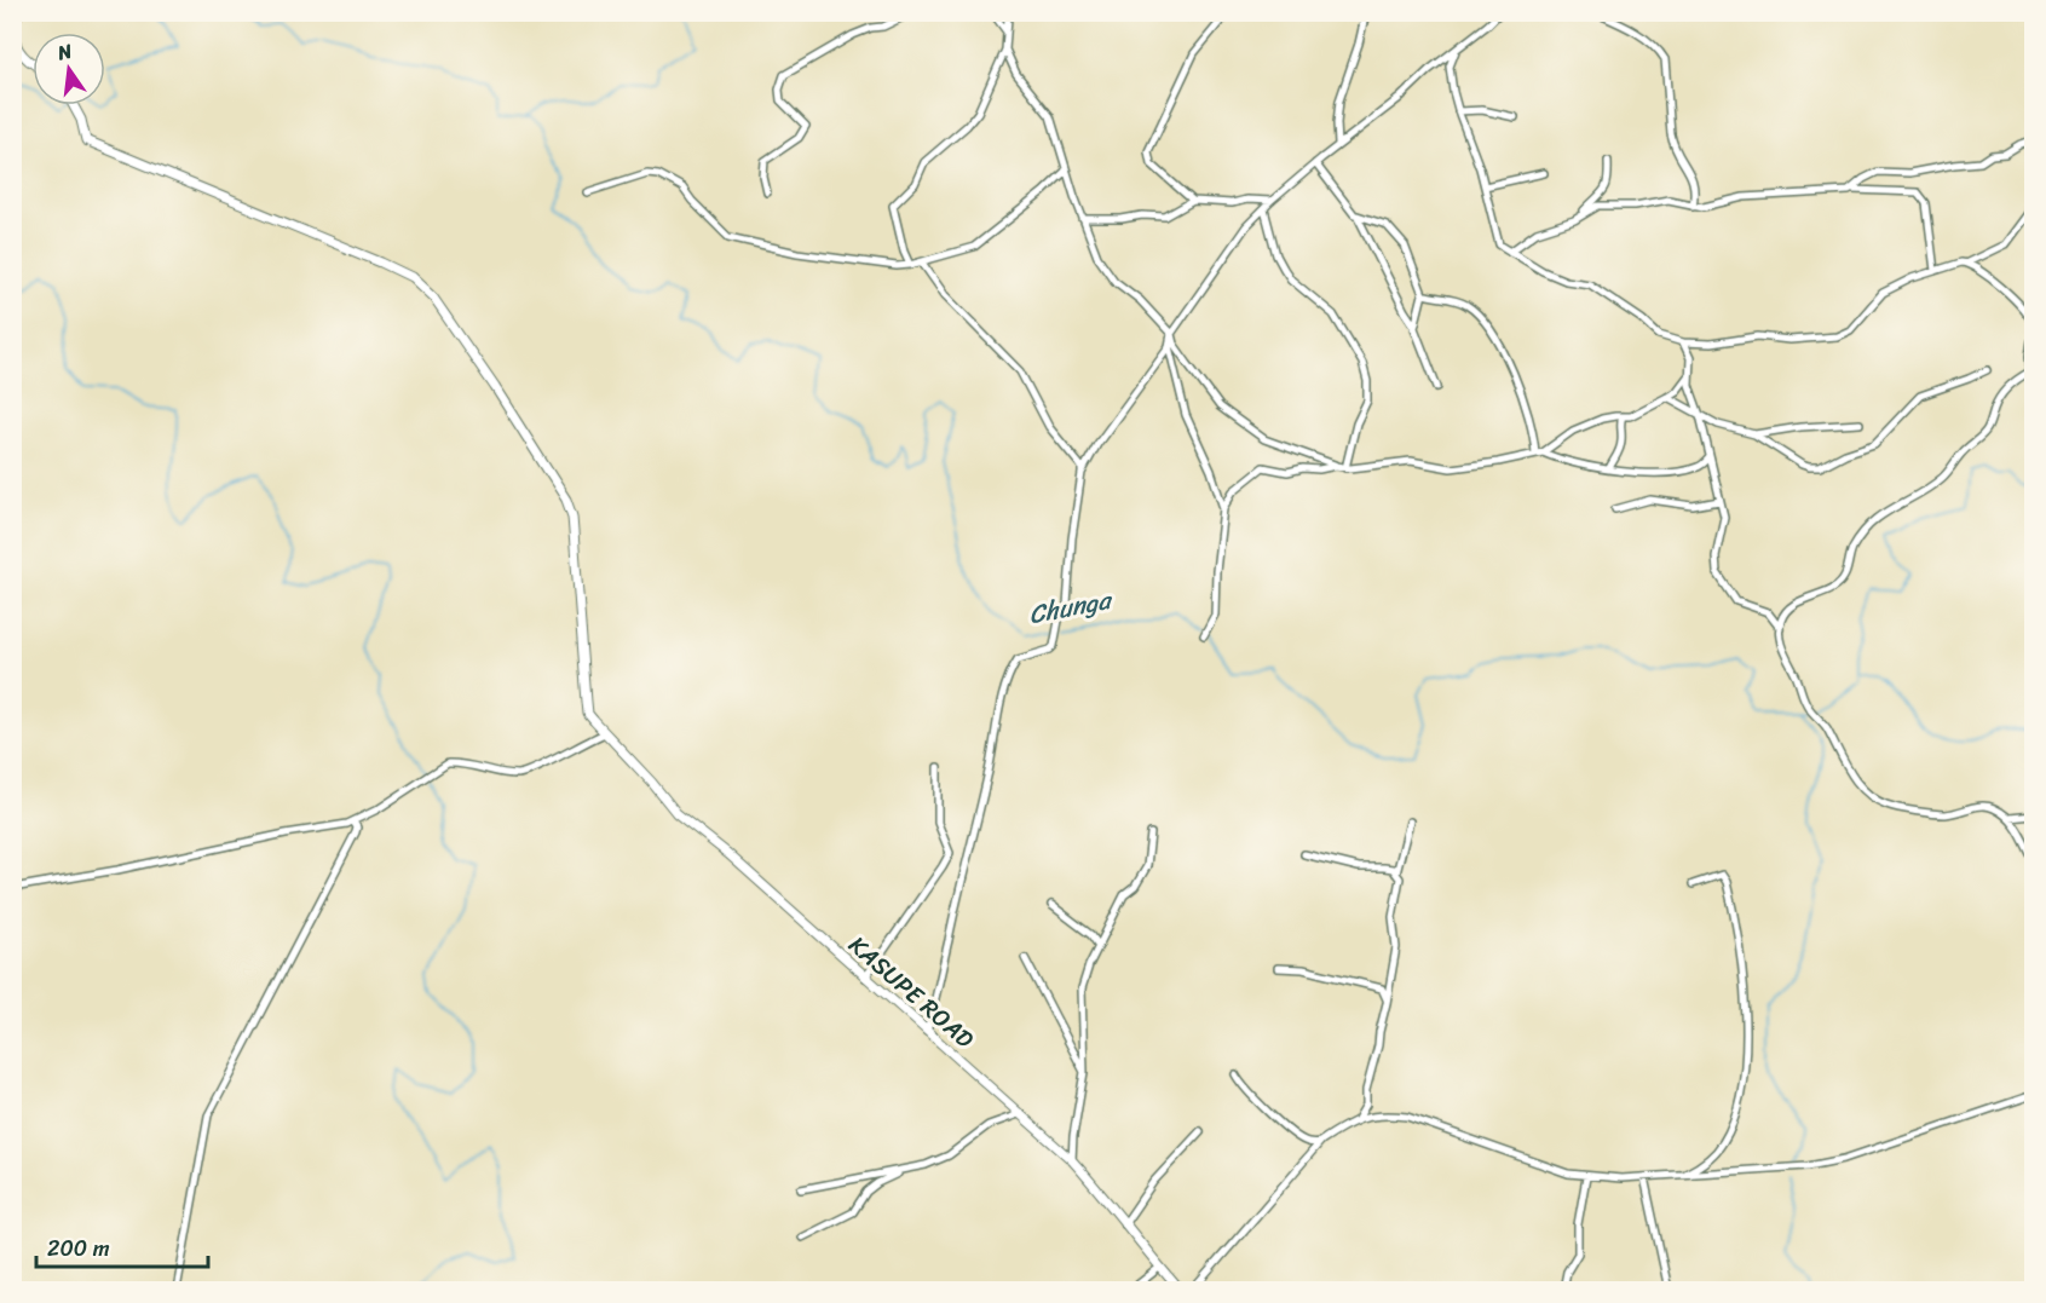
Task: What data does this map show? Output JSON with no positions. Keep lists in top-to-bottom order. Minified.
{"streets":{"street":["KASUPE ROAD"]},"water":["Chunga"],"scale_bar":"200 m","north":"top"}
